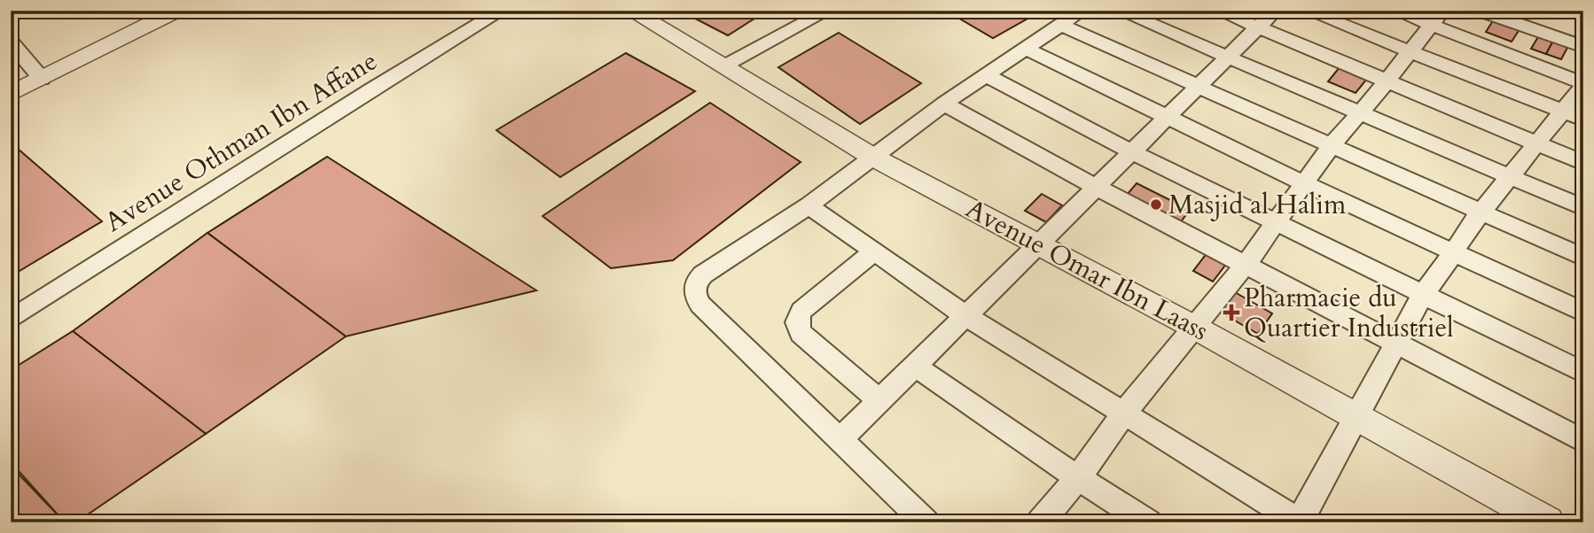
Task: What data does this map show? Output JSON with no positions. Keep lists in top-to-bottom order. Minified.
{"streets":{"street":["Avenue Othman Ibn Affane","Avenue Omar Ibn Laass"]},"places":{"other":["Masjid al Halim"],"health":["Pharmacie du Quartier Industriel"]}}
